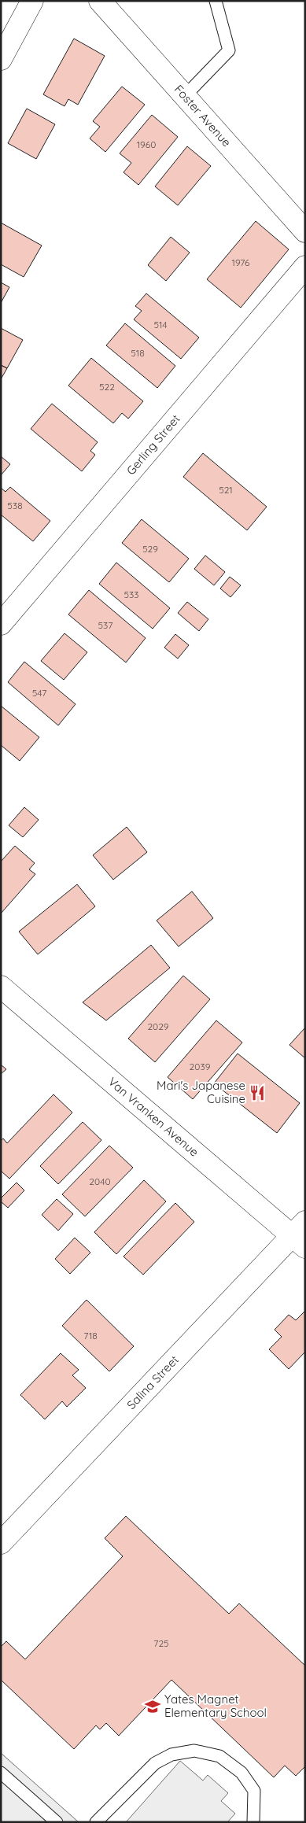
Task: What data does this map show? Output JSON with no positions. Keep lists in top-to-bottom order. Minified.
{"streets":{"street":["Foster Avenue","Gerling Street","Van Vranken Avenue","Salina Street"]},"crossings":[["Van Vranken Avenue","Salina Street"]],"places":{"restaurant":["Mari's Japanese Cuisine"],"school or university":["Yates Magnet Elementary School"]},"house_numbers":["1960","1976","514","518","522","521","538","529","533","537","547","2029","2039","2040","718","725"]}
